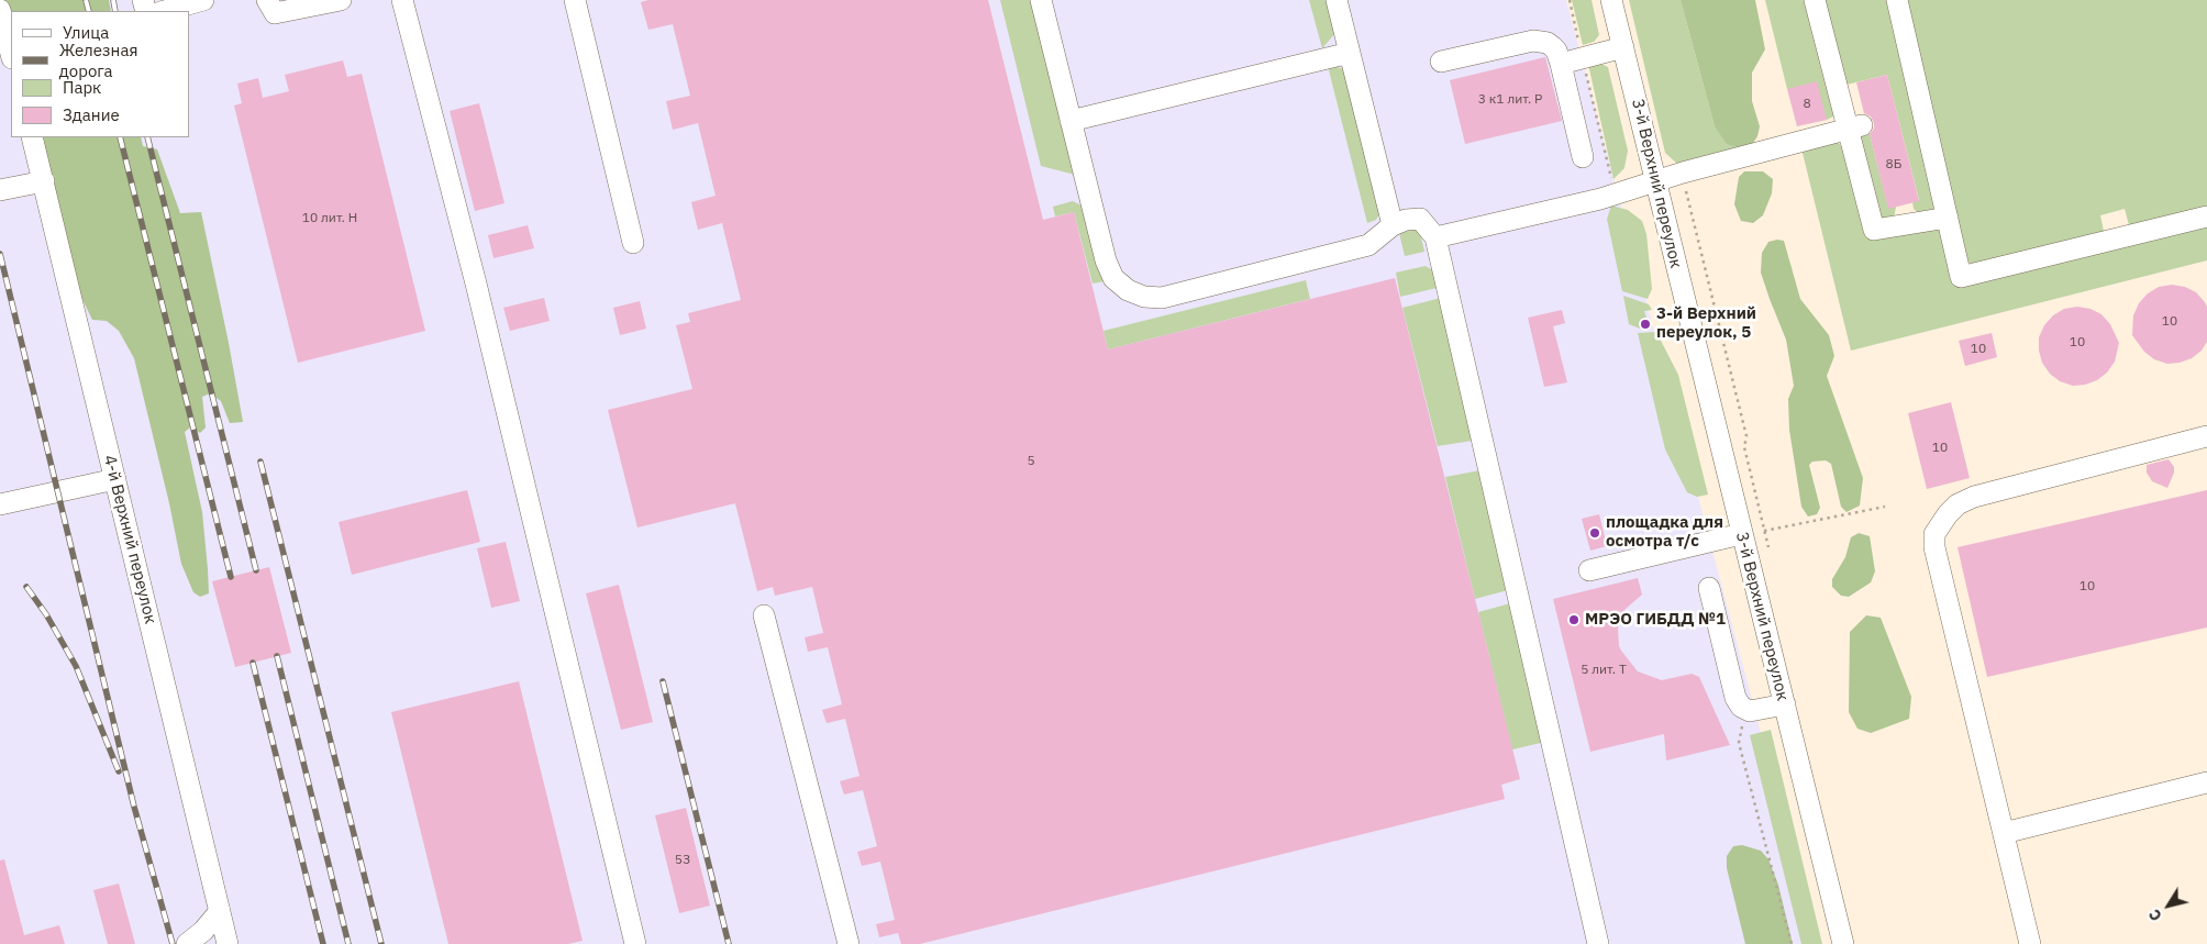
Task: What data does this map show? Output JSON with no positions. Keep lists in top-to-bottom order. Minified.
{"streets":{"street":["3-й Верхний переулок","4-й Верхний переулок"]},"places":["3-й Верхний переулок, 5","площадка для осмотра т/с","МРЭО ГИБДД №1"],"house_numbers":["3 к1 лит. Р","8","8Б","10 лит. Н","10","10","10","10","5","10","5 лит. Т","5З"],"legend":["Улица","Железная дорога","Парк","Здание"],"north":"bottom left"}
